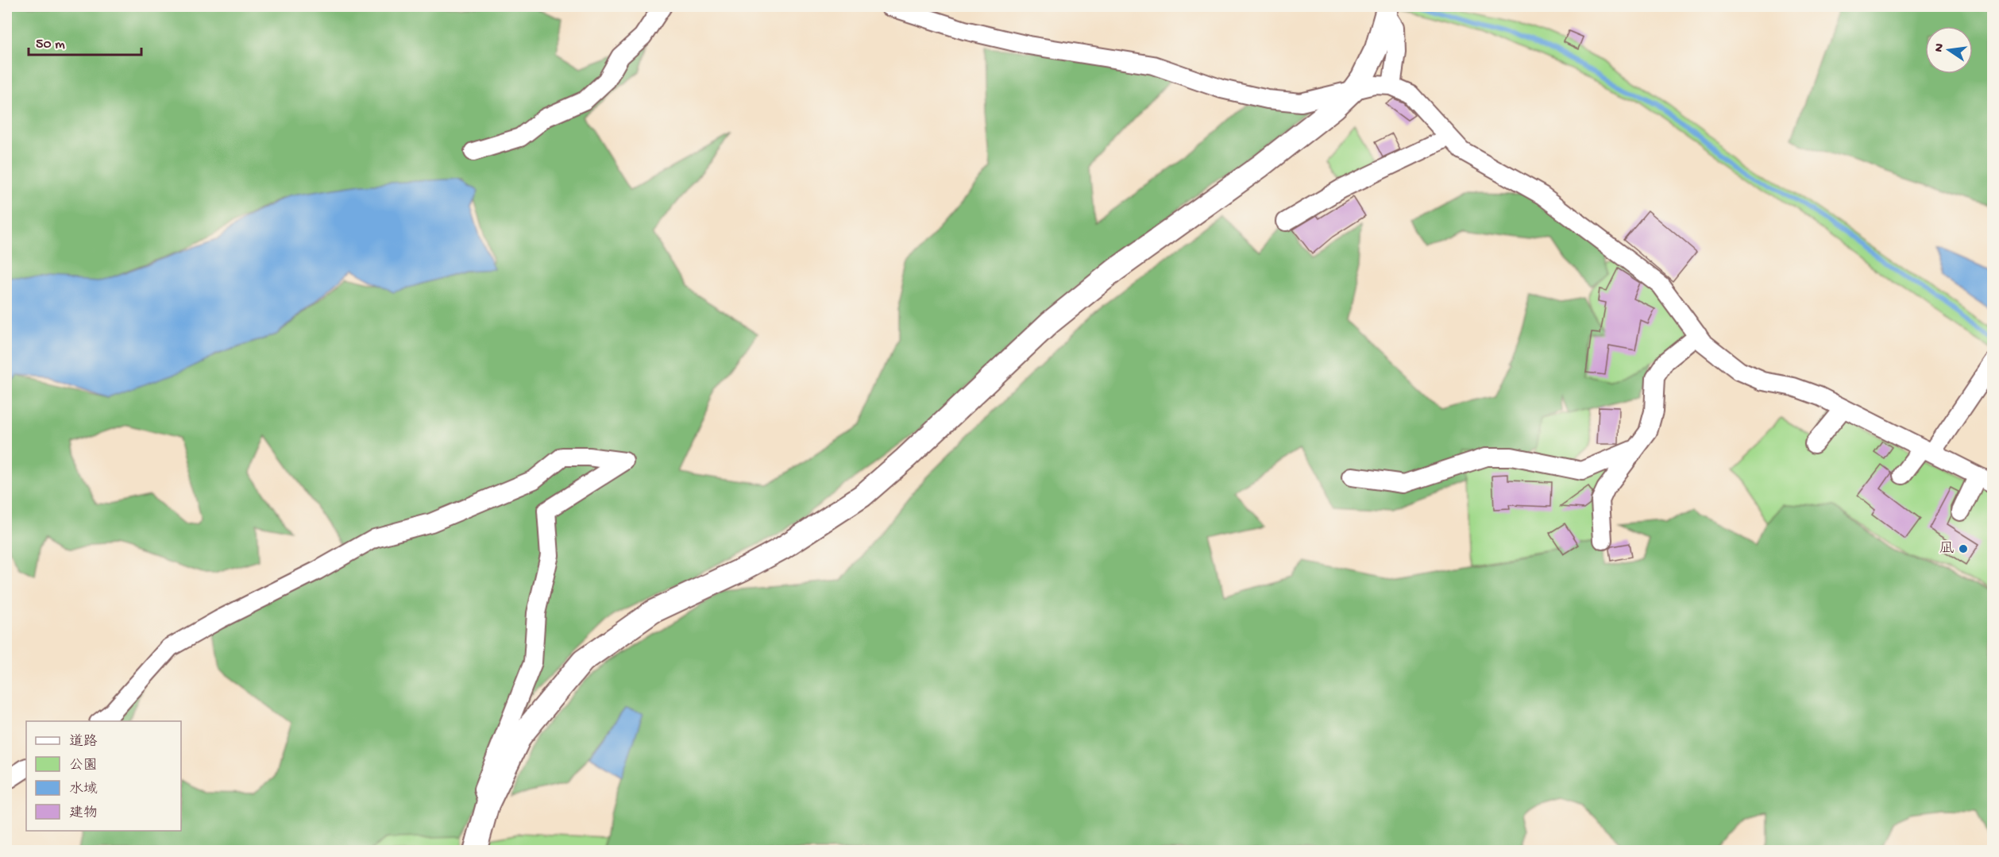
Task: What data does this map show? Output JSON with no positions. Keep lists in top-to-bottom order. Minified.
{"places":["凪"],"legend":["道路","公園","水域","建物"],"scale_bar":"50 m","north":"left"}
